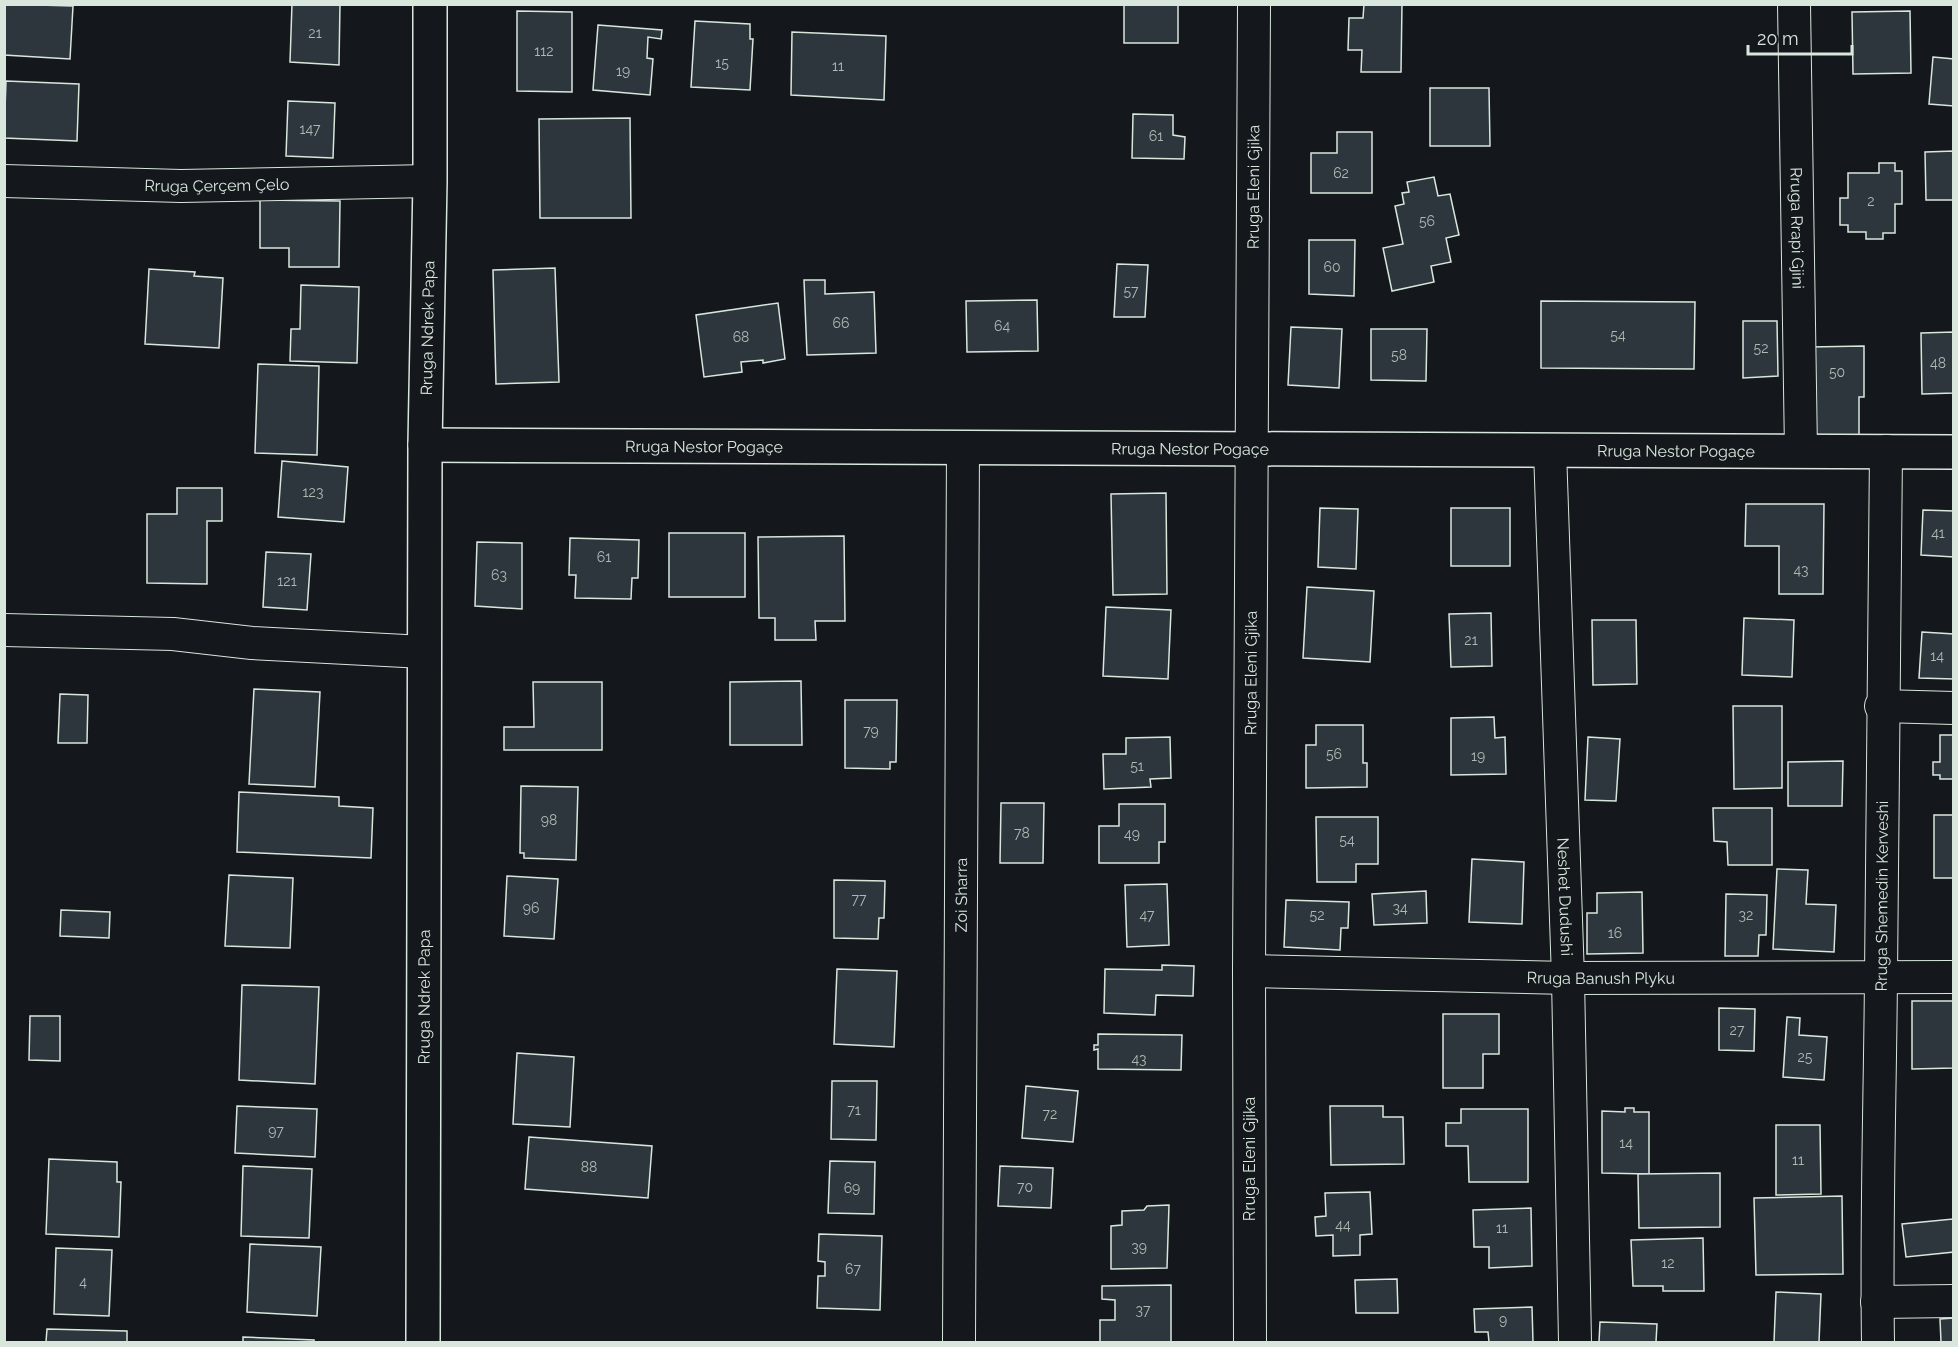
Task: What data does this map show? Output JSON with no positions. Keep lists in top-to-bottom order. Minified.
{"streets":{"street":["Rruga Çerçem Çelo","Rruga Eleni Gjika","Rruga Rrapi Gjini","Rruga Ndrek Papa","Rruga Nestor Pogaçe","Zoi Sharra","Neshet Dudushi","Rruga Shemedin Kerveshi","Rruga Banush Plyku"]},"crossings":[["Rruga Çerçem Çelo","Rruga Ndrek Papa"],["Rruga Eleni Gjika","Rruga Nestor Pogaçe"],["Rruga Eleni Gjika","Rruga Banush Plyku"],["Rruga Rrapi Gjini","Rruga Nestor Pogaçe"],["Rruga Ndrek Papa","Rruga Nestor Pogaçe"],["Rruga Nestor Pogaçe","Zoi Sharra"],["Rruga Nestor Pogaçe","Neshet Dudushi"],["Rruga Nestor Pogaçe","Rruga Shemedin Kerveshi"],["Neshet Dudushi","Rruga Banush Plyku"],["Rruga Shemedin Kerveshi","Rruga Banush Plyku"]],"house_numbers":["21","112","15","11","19","147","61","62","2","56","60","57","66","64","54","68","52","58","48","50","123","41","61","43","63","121","21","14","79","56","19","51","98","78","49","54","77","96","34","47","52","32","16","27","25","43","71","72","97","14","11","88","70","69","44","11","39","12","67","4","37","9"],"scale_bar":"20 m"}
